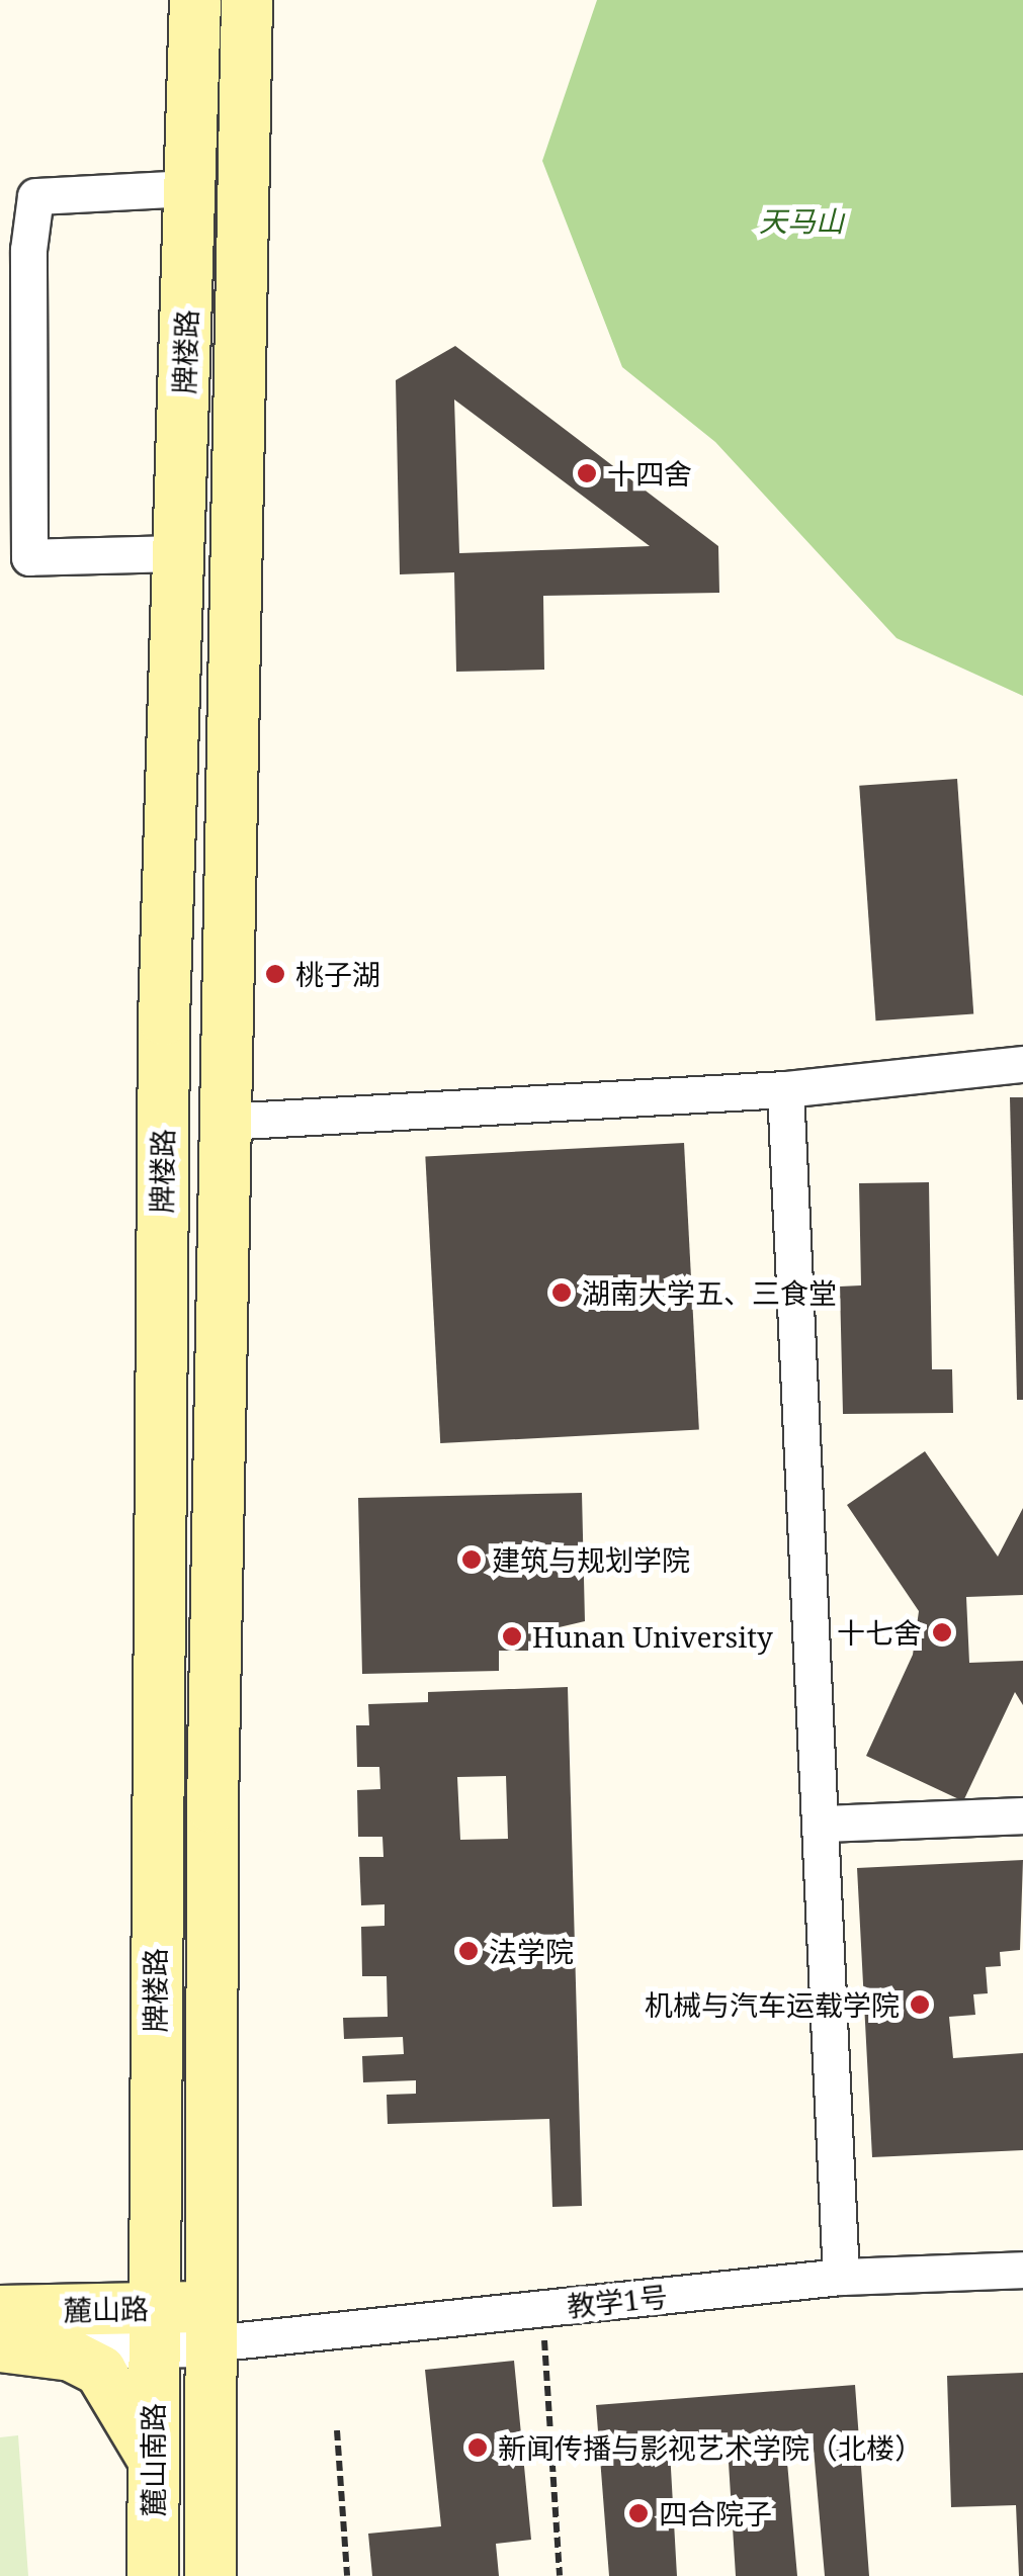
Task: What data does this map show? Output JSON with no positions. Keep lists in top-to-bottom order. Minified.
{"streets":{"main road":["牌楼路","麓山路","麓山南路"],"street":["教学1号"]},"crossings":[["牌楼路","教学1号"],["牌楼路","麓山路"],["牌楼路","麓山南路"],["教学1号","麓山路"],["麓山路","麓山南路"]],"parks":["天马山"],"places":["十四舍","桃子湖","湖南大学五、三食堂","建筑与规划学院","十七舍","Hunan University","法学院","机械与汽车运载学院","新闻传播与影视艺术学院（北楼）","四合院子"]}
